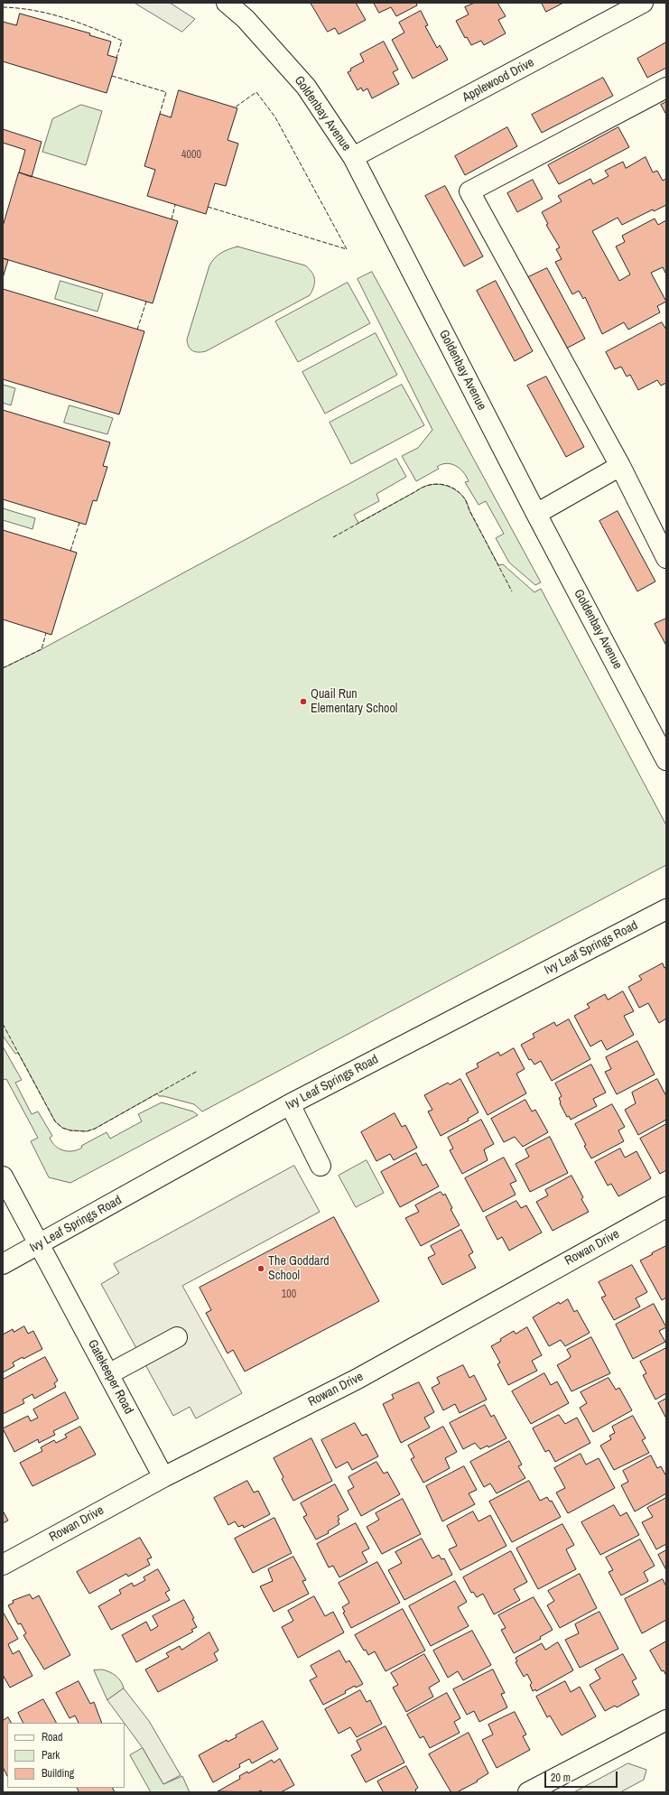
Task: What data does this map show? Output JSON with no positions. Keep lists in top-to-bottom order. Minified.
{"streets":{"street":["Applewood Drive","Goldenbay Avenue","Ivy Leaf Springs Road","Rowan Drive","Gatekeeper Road"]},"crossings":[["Applewood Drive","Goldenbay Avenue"],["Ivy Leaf Springs Road","Gatekeeper Road"],["Rowan Drive","Gatekeeper Road"]],"places":["Quail Run Elementary School","The Goddard School"],"house_numbers":["4000","100"],"legend":["Road","Park","Building"],"scale_bar":"20 m"}
